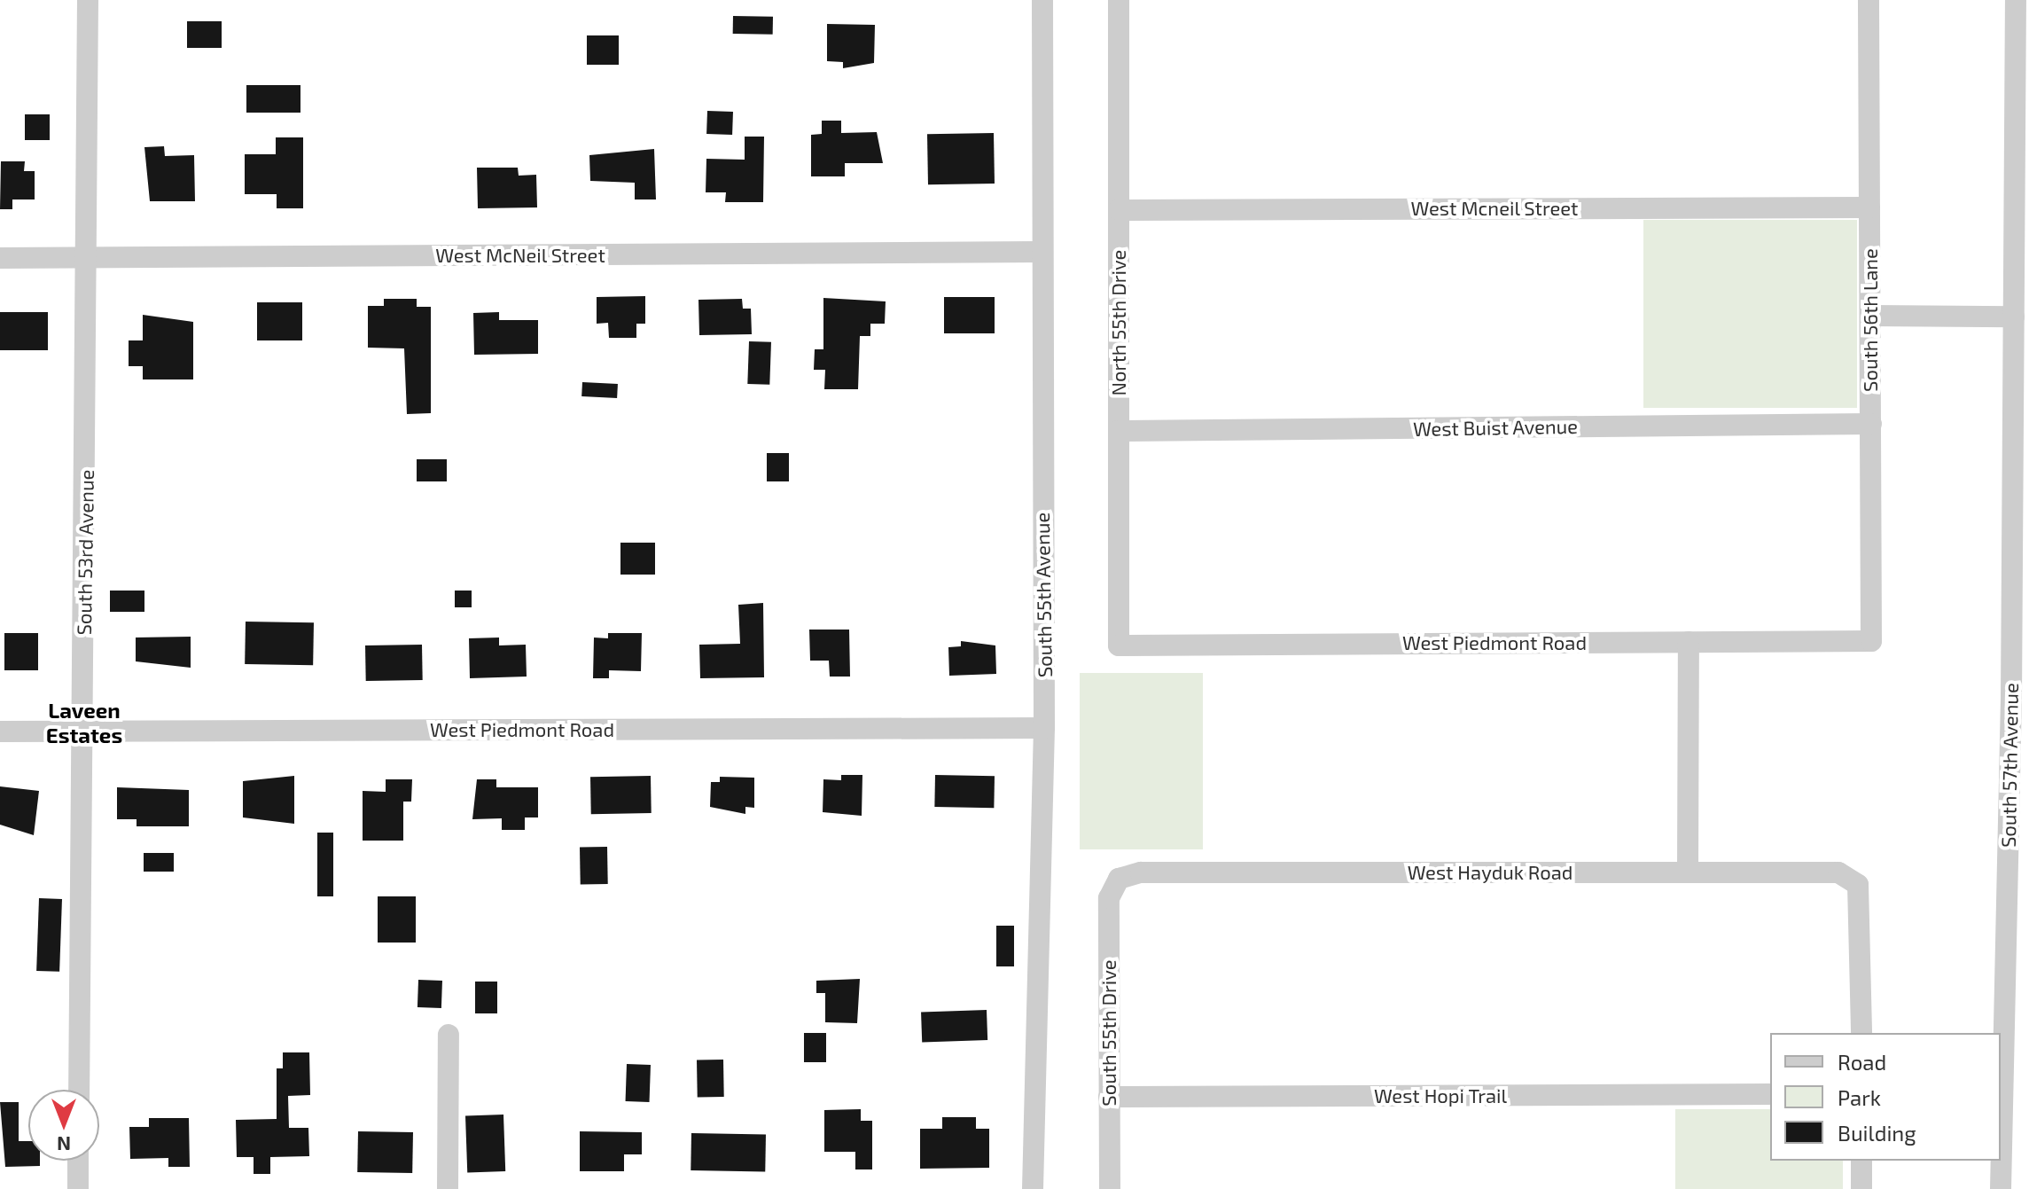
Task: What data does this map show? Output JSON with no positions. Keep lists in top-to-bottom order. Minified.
{"streets":{"street":["West Mcneil Street","West McNeil Street","South 56th Lane","North 55th Drive","West Buist Avenue","South 53rd Avenue","South 55th Avenue","West Piedmont Road","South 57th Avenue","West Hayduk Road","South 55th Drive","West Hopi Trail"]},"crossings":[["West Mcneil Street","South 56th Lane"],["West Mcneil Street","North 55th Drive"],["West McNeil Street","South 53rd Avenue"],["West McNeil Street","South 55th Avenue"],["South 56th Lane","West Buist Avenue"],["South 56th Lane","West Piedmont Road"],["North 55th Drive","West Buist Avenue"],["North 55th Drive","West Piedmont Road"],["South 53rd Avenue","West Piedmont Road"],["South 55th Avenue","West Piedmont Road"],["West Hayduk Road","South 55th Drive"],["South 55th Drive","West Hopi Trail"]],"districts":["Laveen Estates"],"legend":["Road","Park","Building"],"north":"bottom"}
